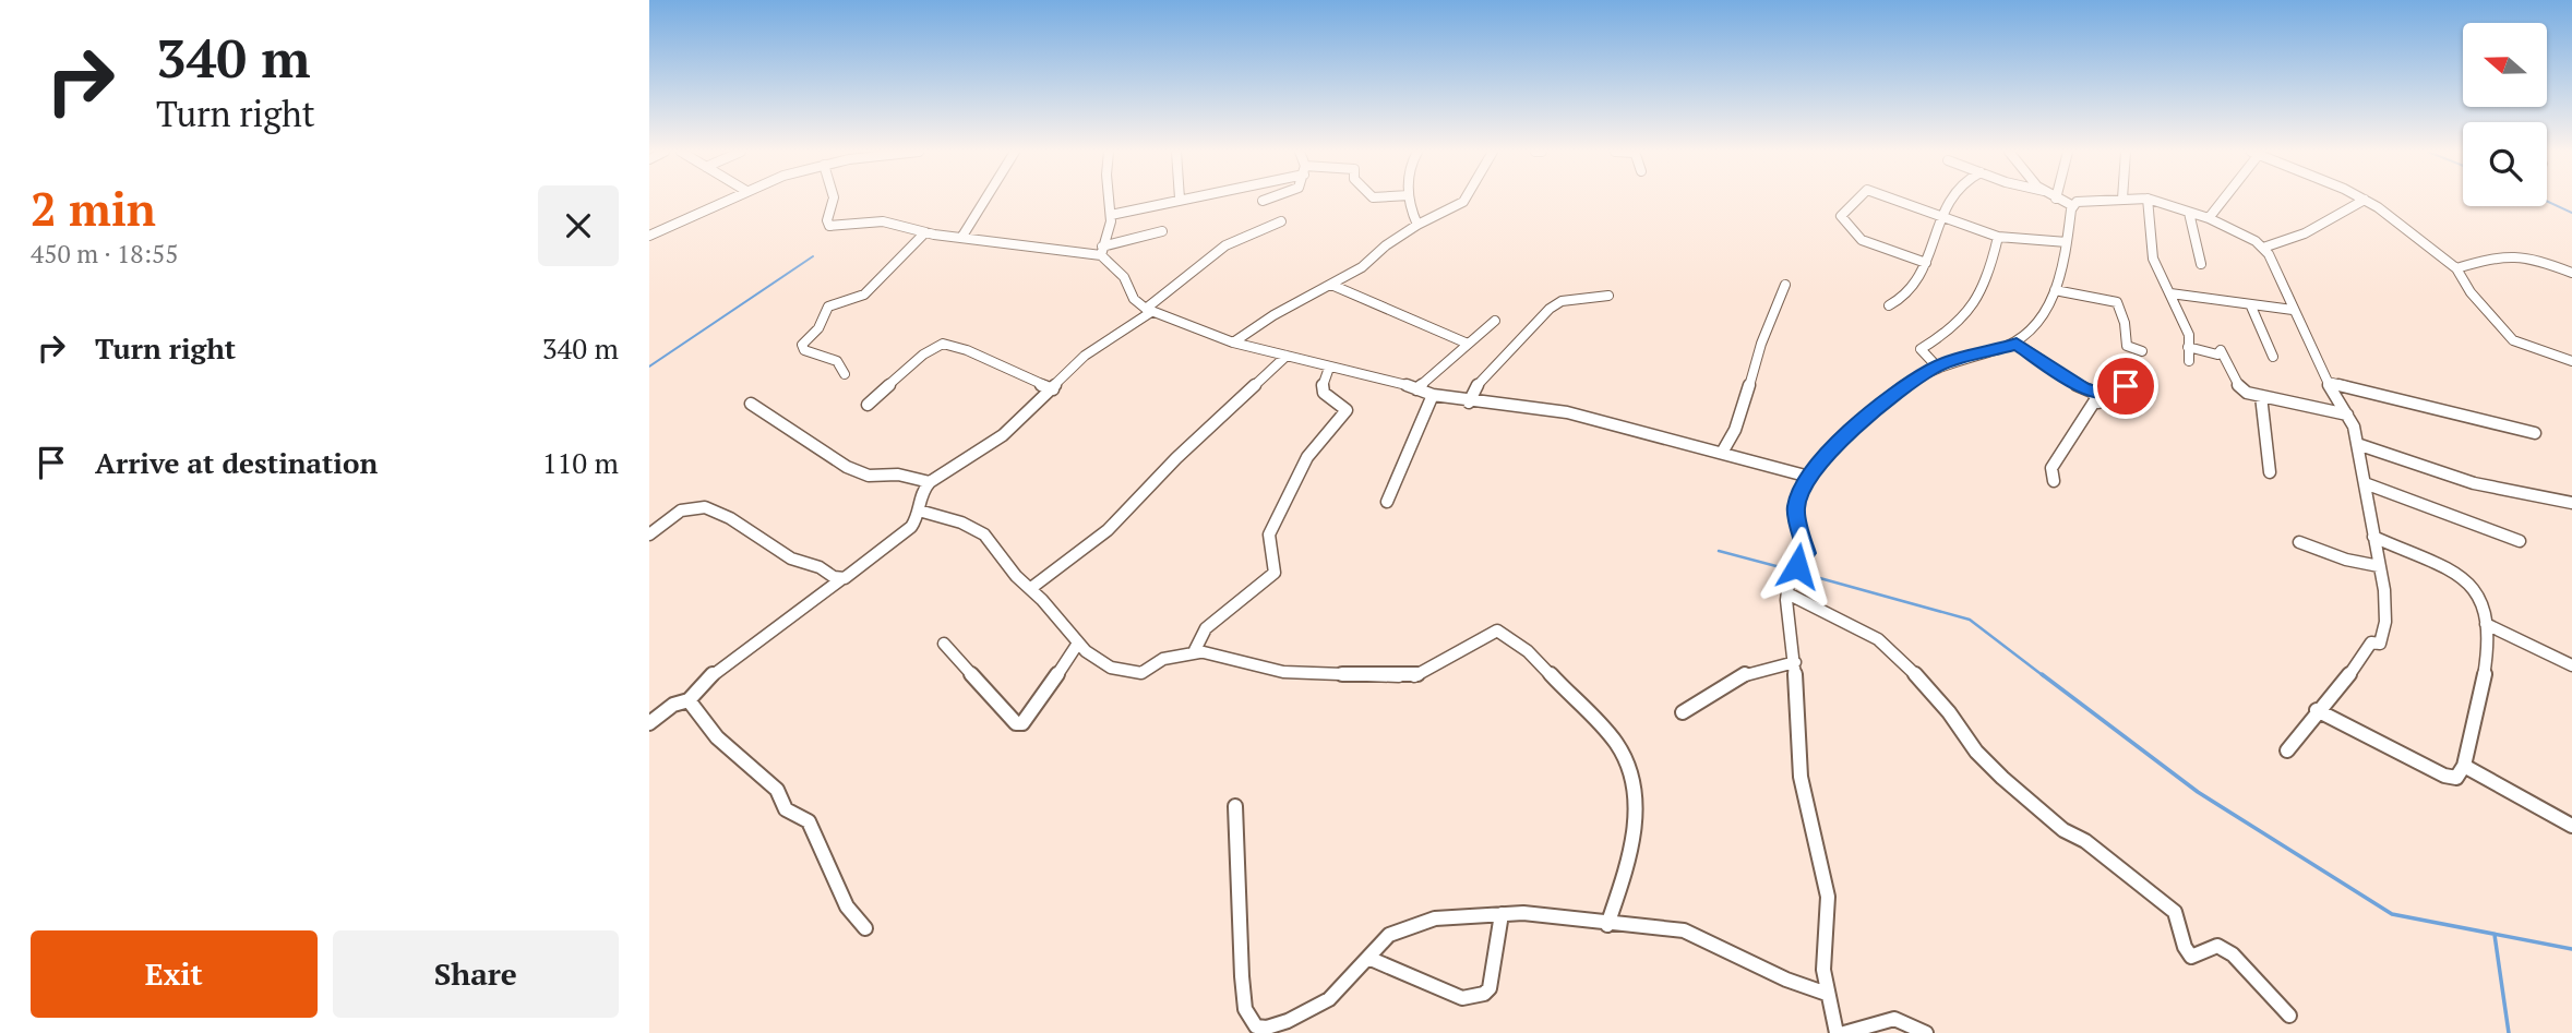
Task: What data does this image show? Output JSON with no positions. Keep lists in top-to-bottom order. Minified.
{"north":"left","page":{"turn":["340 m","Turn right"],"heading":["2 min","450 m · 18:55"],"list":[{"name":"Turn right","value":"340 m"},{"name":"Arrive at destination","value":"110 m"}],"buttons":["Exit","Share"]}}
